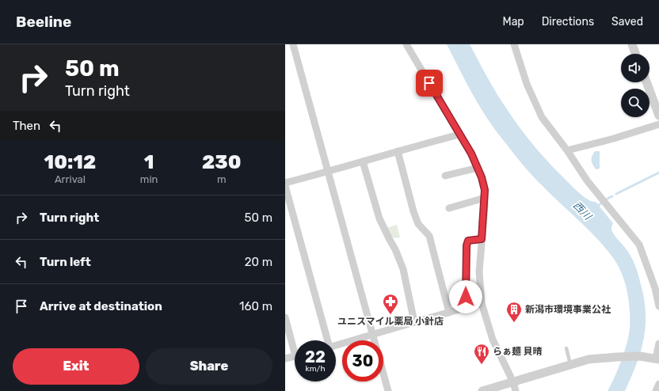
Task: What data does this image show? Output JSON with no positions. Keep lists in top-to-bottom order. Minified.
{"water":["西川"],"places":{"pharmacy":["ユニスマイル薬局 小針店"],"building":["新潟市環境事業公社"],"restaurant":["らぁ麺 貝晴"]},"page":{"header":"Beeline","nav":["Map","Directions","Saved"],"turn":["50 m","Turn right"],"then":"Then","eta":["10:12","Arrival","1","min","230","m"],"list":[{"name":"Turn right","value":"50 m"},{"name":"Turn left","value":"20 m"},{"name":"Arrive at destination","value":"160 m"}],"speed":"22 km/h","limit":"30","buttons":["Exit","Share"]}}
